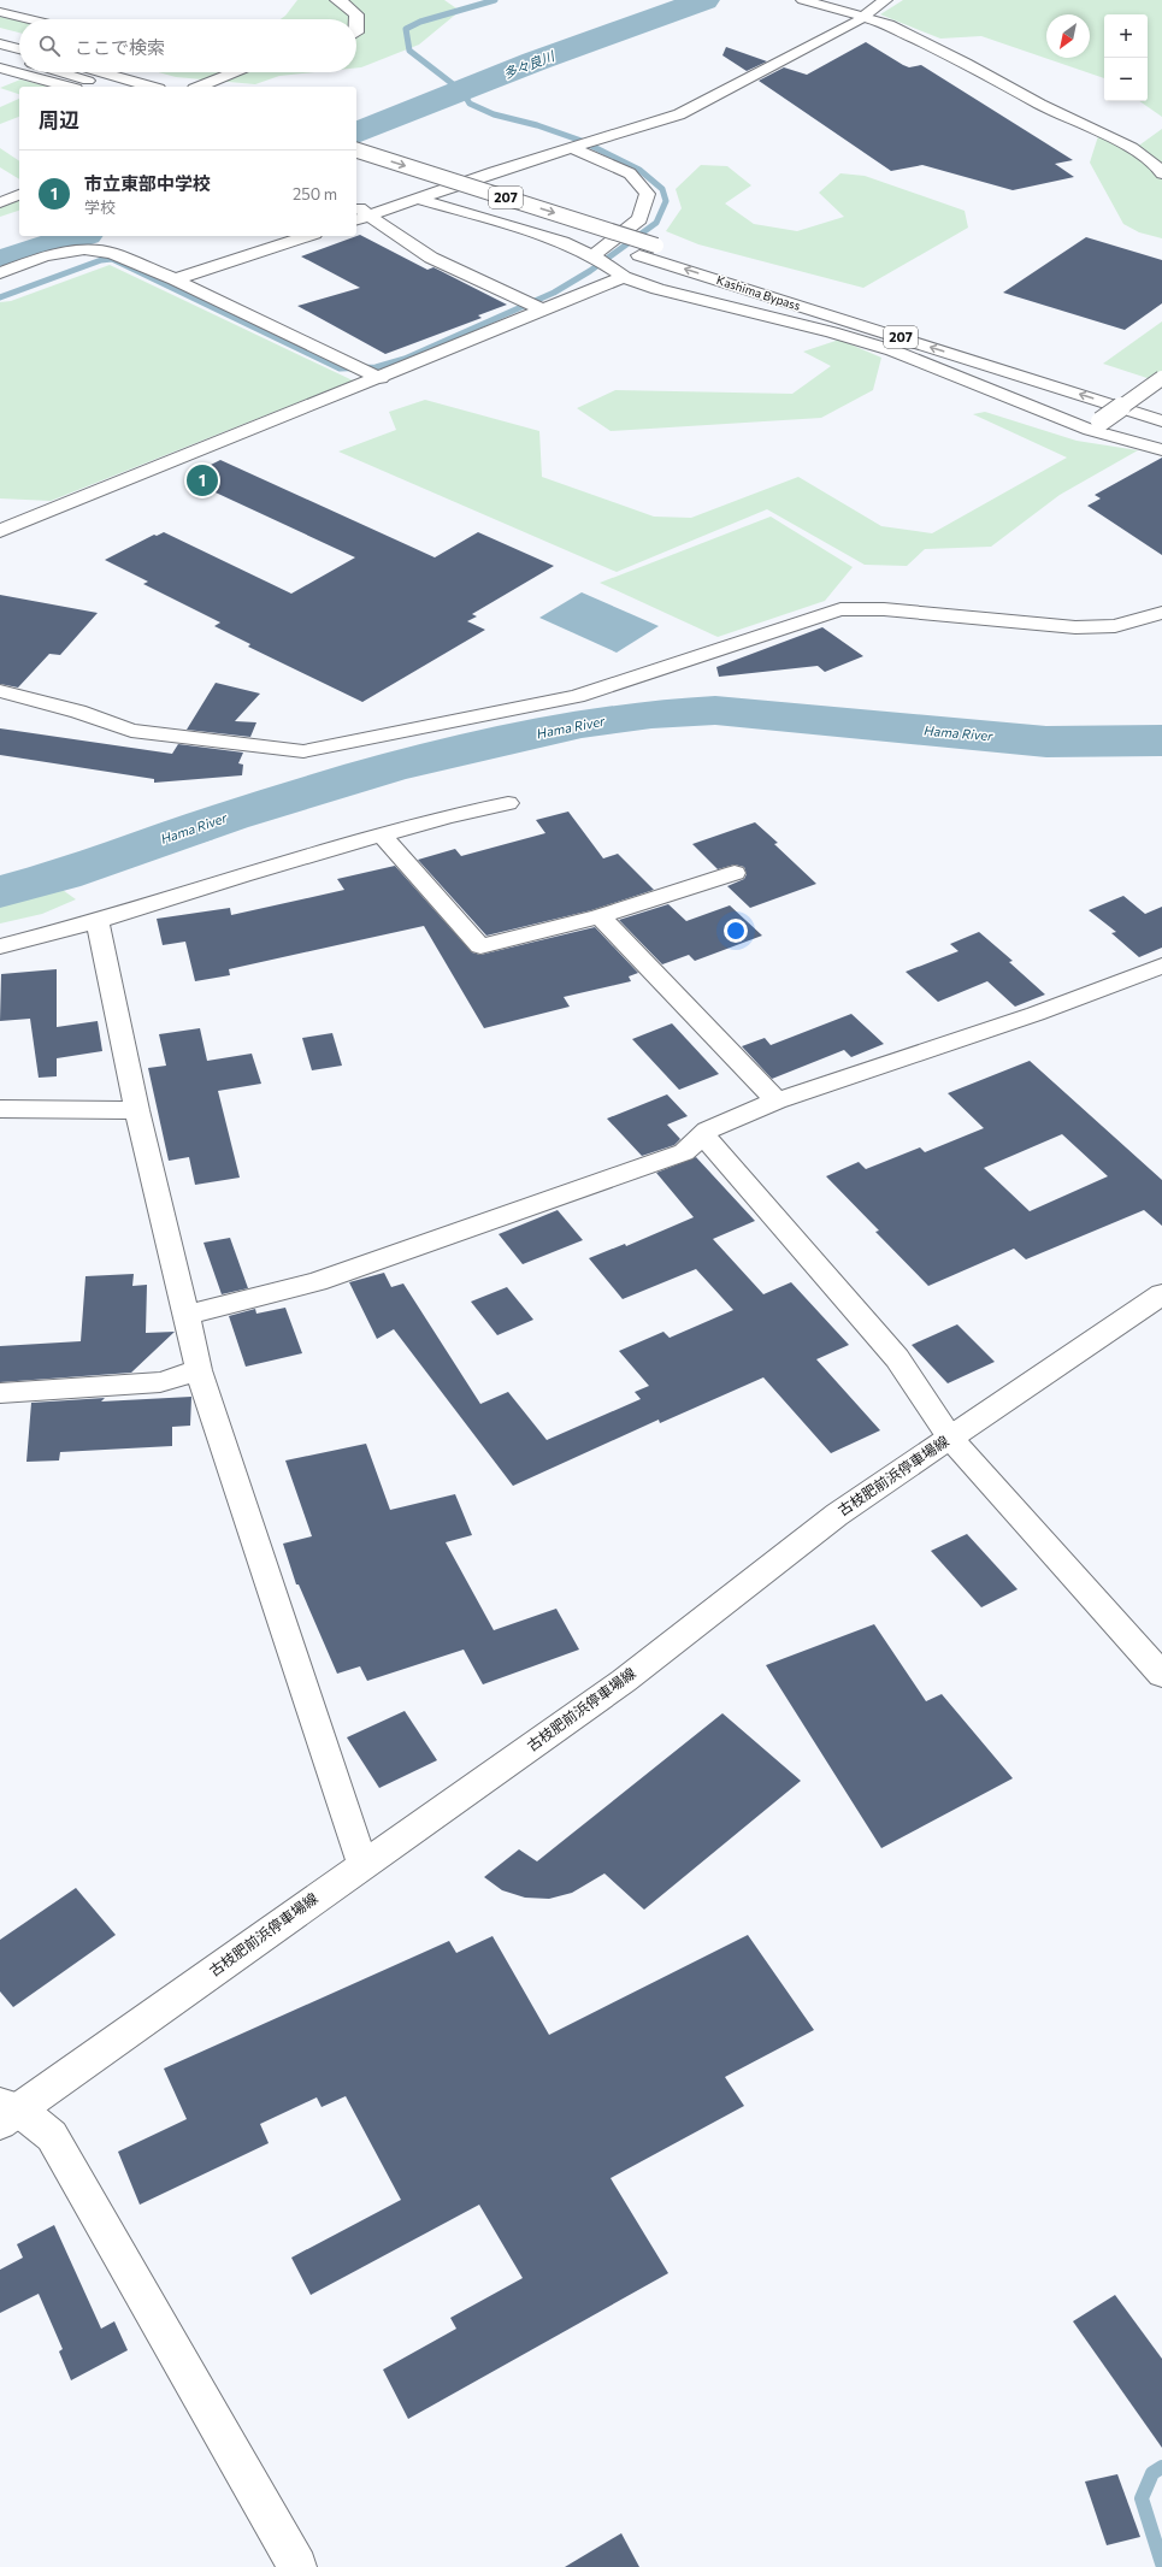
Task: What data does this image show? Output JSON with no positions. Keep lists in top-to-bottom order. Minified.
{"streets":{"main road":["207","Kashima Bypass","古枝肥前浜停車場線"]},"water":["多々良川","Hama River"],"north":"bottom left","page":{"map_buttons":["+","−"],"search":"ここで検索","heading":"周辺","list":[{"mark":"1","name":"市立東部中学校","note":"学校","value":"250 m"}],"pins":"1"}}
